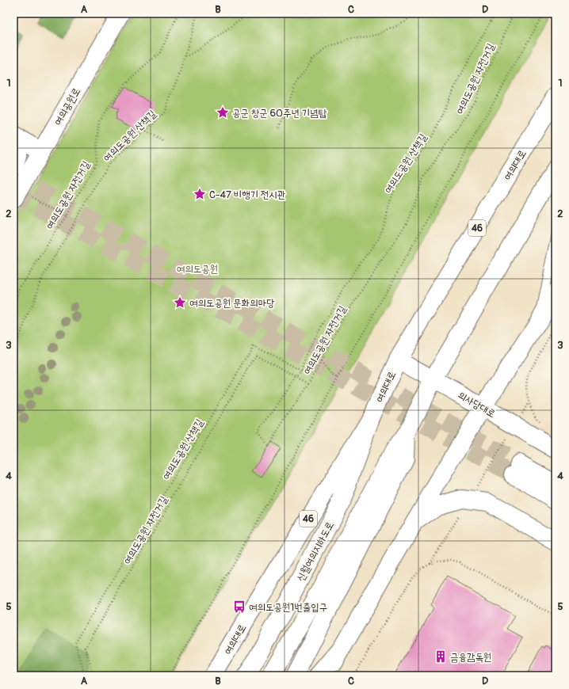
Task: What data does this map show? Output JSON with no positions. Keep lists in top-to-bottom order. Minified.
{"streets":{"main road":["여의공원로","여의대로","46","의사당대로","신월여의지하도로"],"path":["여의도공원 자전거길","여의도공원 산책길"]},"crossings":[["여의도공원 자전거길","여의도공원 산책길"],["여의대로","의사당대로"],["여의대로","신월여의지하도로"]],"parks":["여의도공원"],"places":{"place":["공군 창군 60주년 기념탑","C-47 비행기 전시관","여의도공원 문화의마당"],"bus stop":["여의도공원1번출입구"],"building":["금융감독원"]},"grid":{"columns":["A","B","C","D"],"rows":["1","2","3","4","5"]}}
